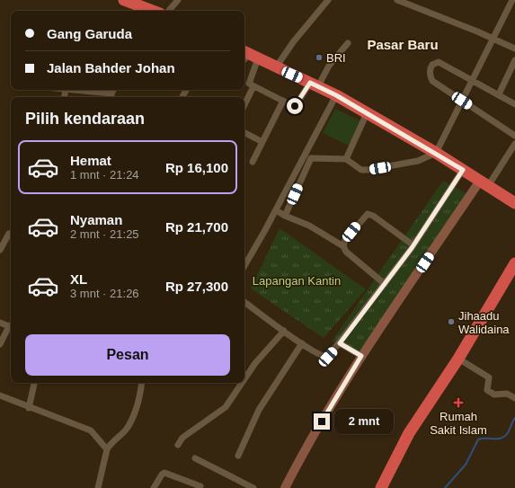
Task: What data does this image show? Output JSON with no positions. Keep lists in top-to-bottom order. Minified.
{"districts":["Pasar Baru"],"parks":["Lapangan Kantin"],"places":{"other":["BRI","Jihaadu Walidaina"],"health":["Rumah Sakit Islam"]},"page":{"banner":["Gang Garuda","Jalan Bahder Johan"],"heading":"Pilih kendaraan","list":[{"name":"Hemat","note":"1 mnt · 21:24","value":"Rp 16,100"},{"name":"Nyaman","note":"2 mnt · 21:25","value":"Rp 21,700"},{"name":"XL","note":"3 mnt · 21:26","value":"Rp 27,300"}],"buttons":"Pesan","bubble":"2 mnt"}}
